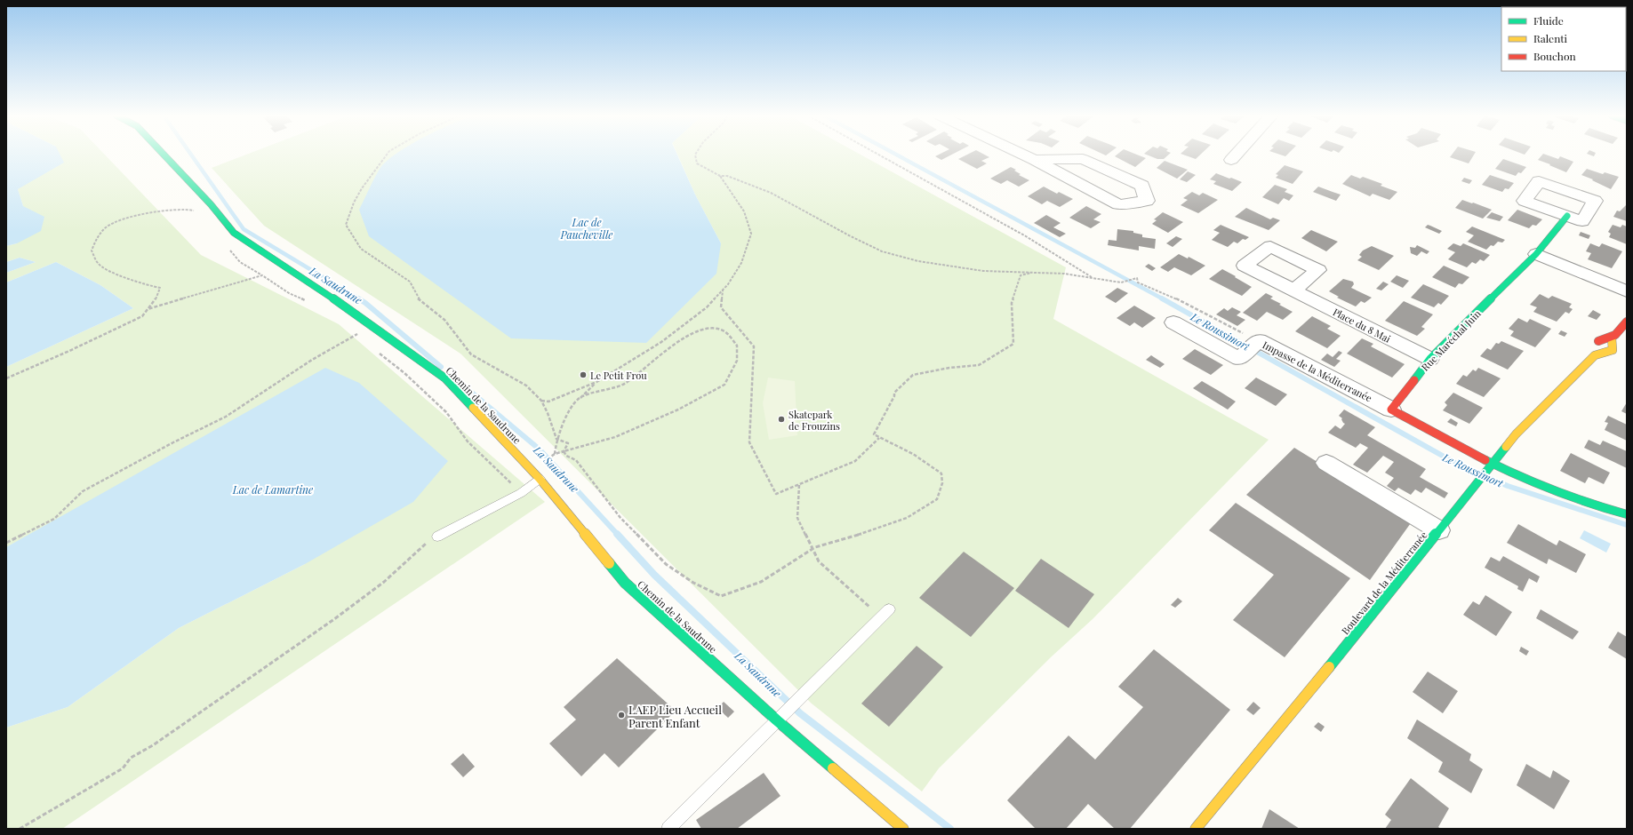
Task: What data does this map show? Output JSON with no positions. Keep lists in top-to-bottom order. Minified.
{"streets":{"street":["Place du 8 Mai","Rue Maréchal Juin","Impasse de la Méditerranée","Chemin de la Saudrune","Boulevard de la Méditerranée"]},"crossings":[["Place du 8 Mai","Rue Maréchal Juin"],["Rue Maréchal Juin","Impasse de la Méditerranée"]],"water":["Lac de Paucheville","La Saudrune","Le Roussimort","Lac de Lamartine"],"places":["Le Petit Frou","Skatepark de Frouzins","LAEP Lieu Accueil Parent Enfant"],"legend":["Fluide","Ralenti","Bouchon"]}
